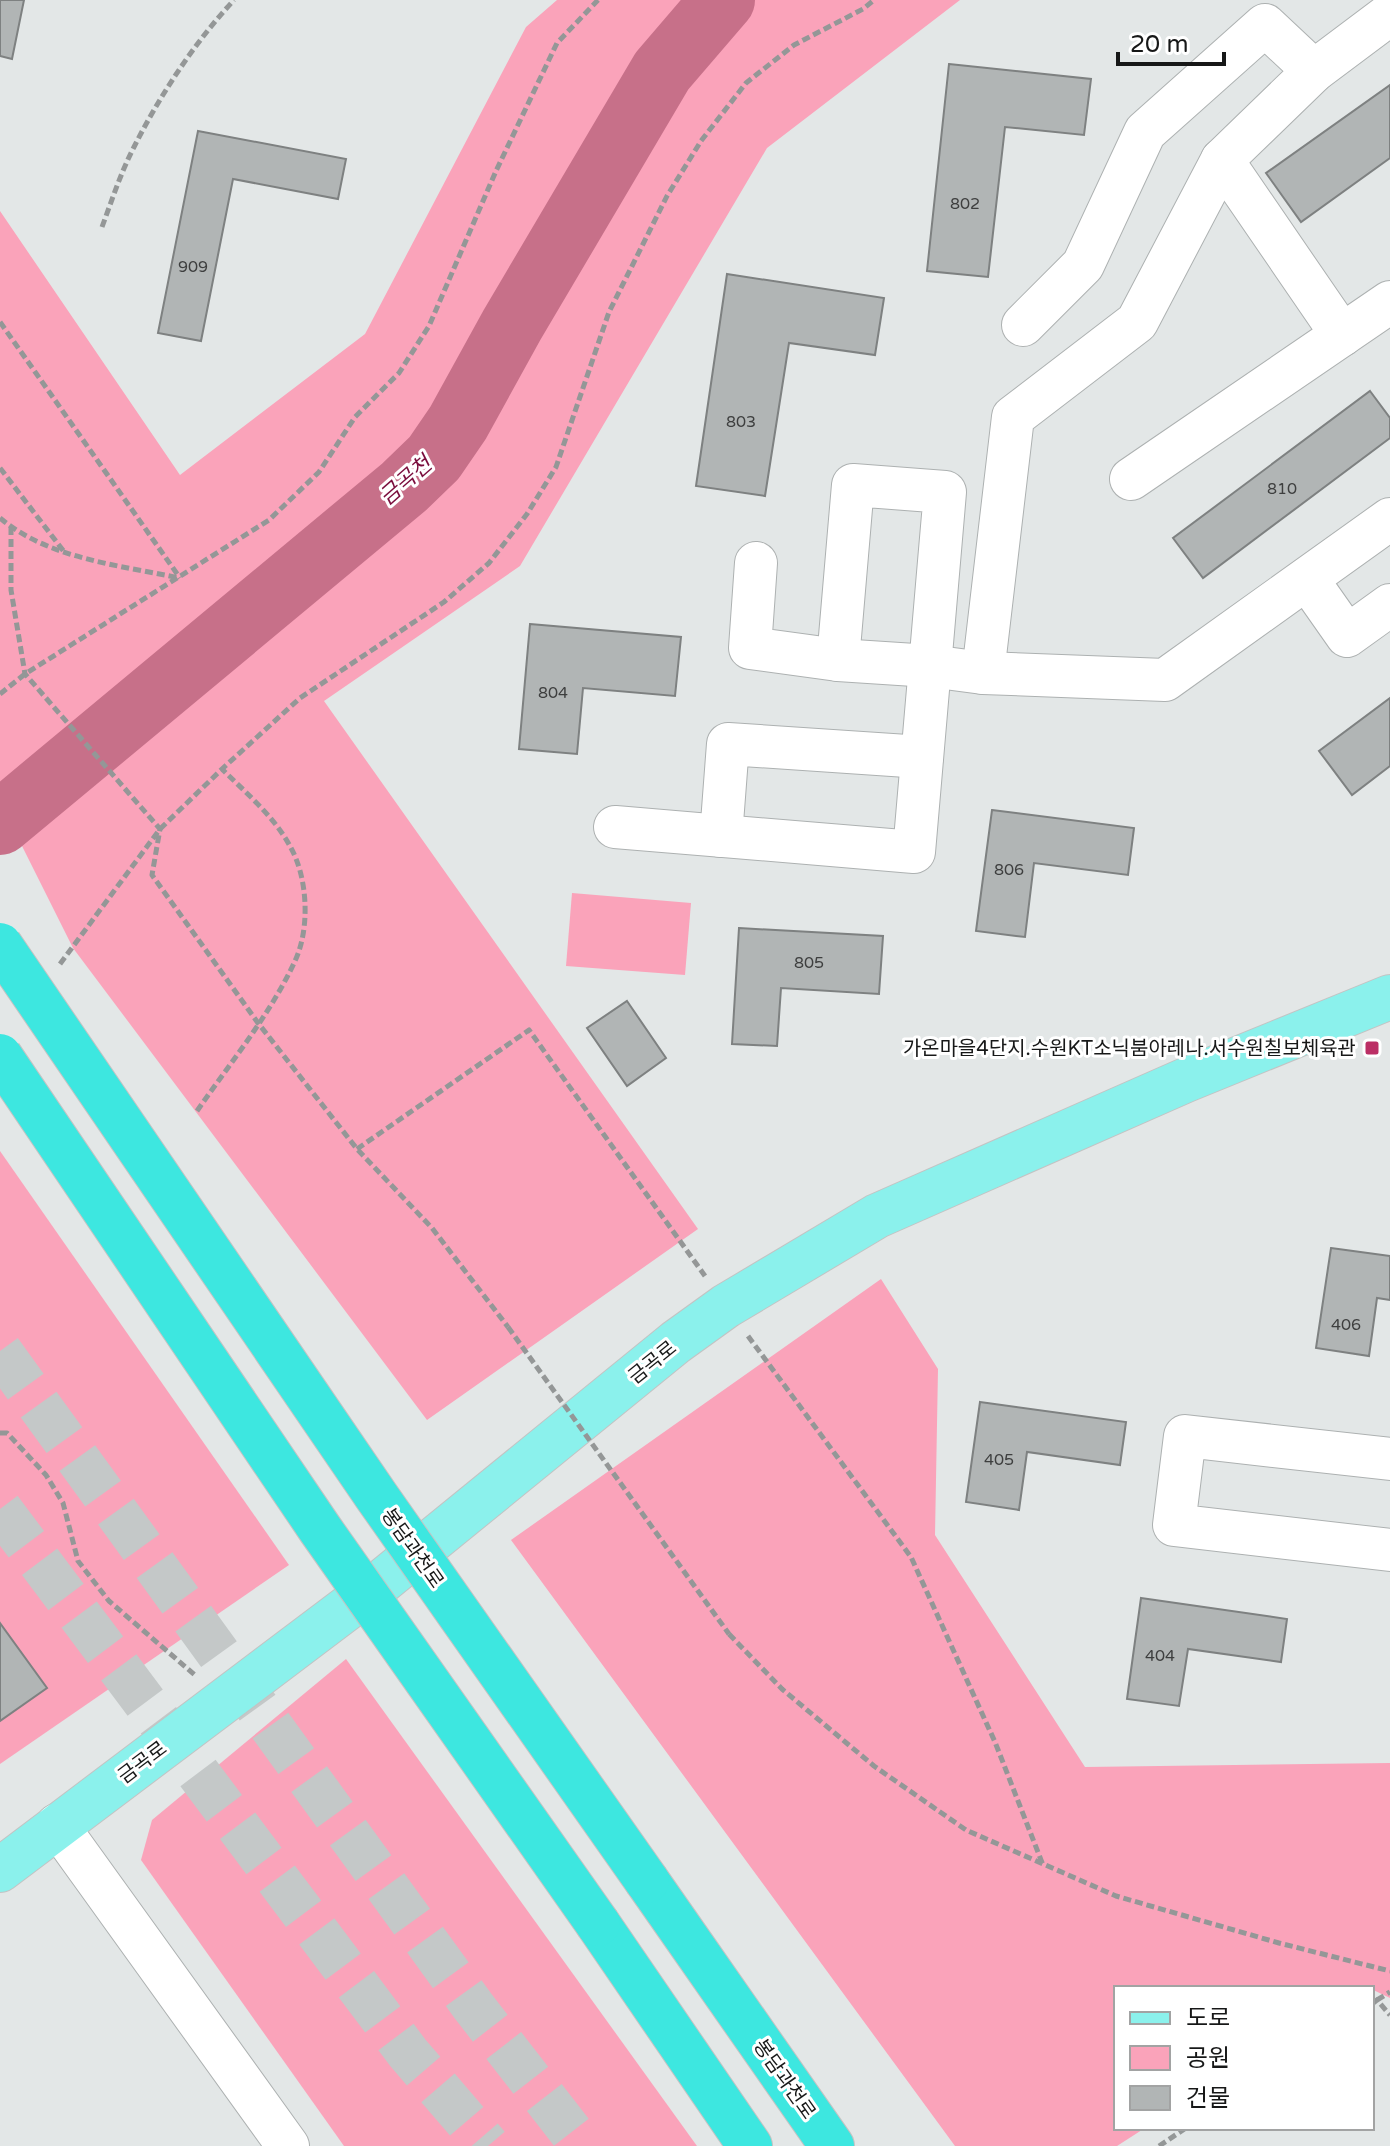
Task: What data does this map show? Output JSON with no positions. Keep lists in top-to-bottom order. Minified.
{"streets":{"highway":["봉담과천로"],"main road":["금곡로"]},"water":["금곡천"],"places":{"transit":["가온마을4단지.수원KT소닉붐아레나.서수원칠보체육관"]},"house_numbers":["802","909","803","810","804","806","805","406","405","404"],"legend":["도로","공원","건물"],"scale_bar":"20 m"}
